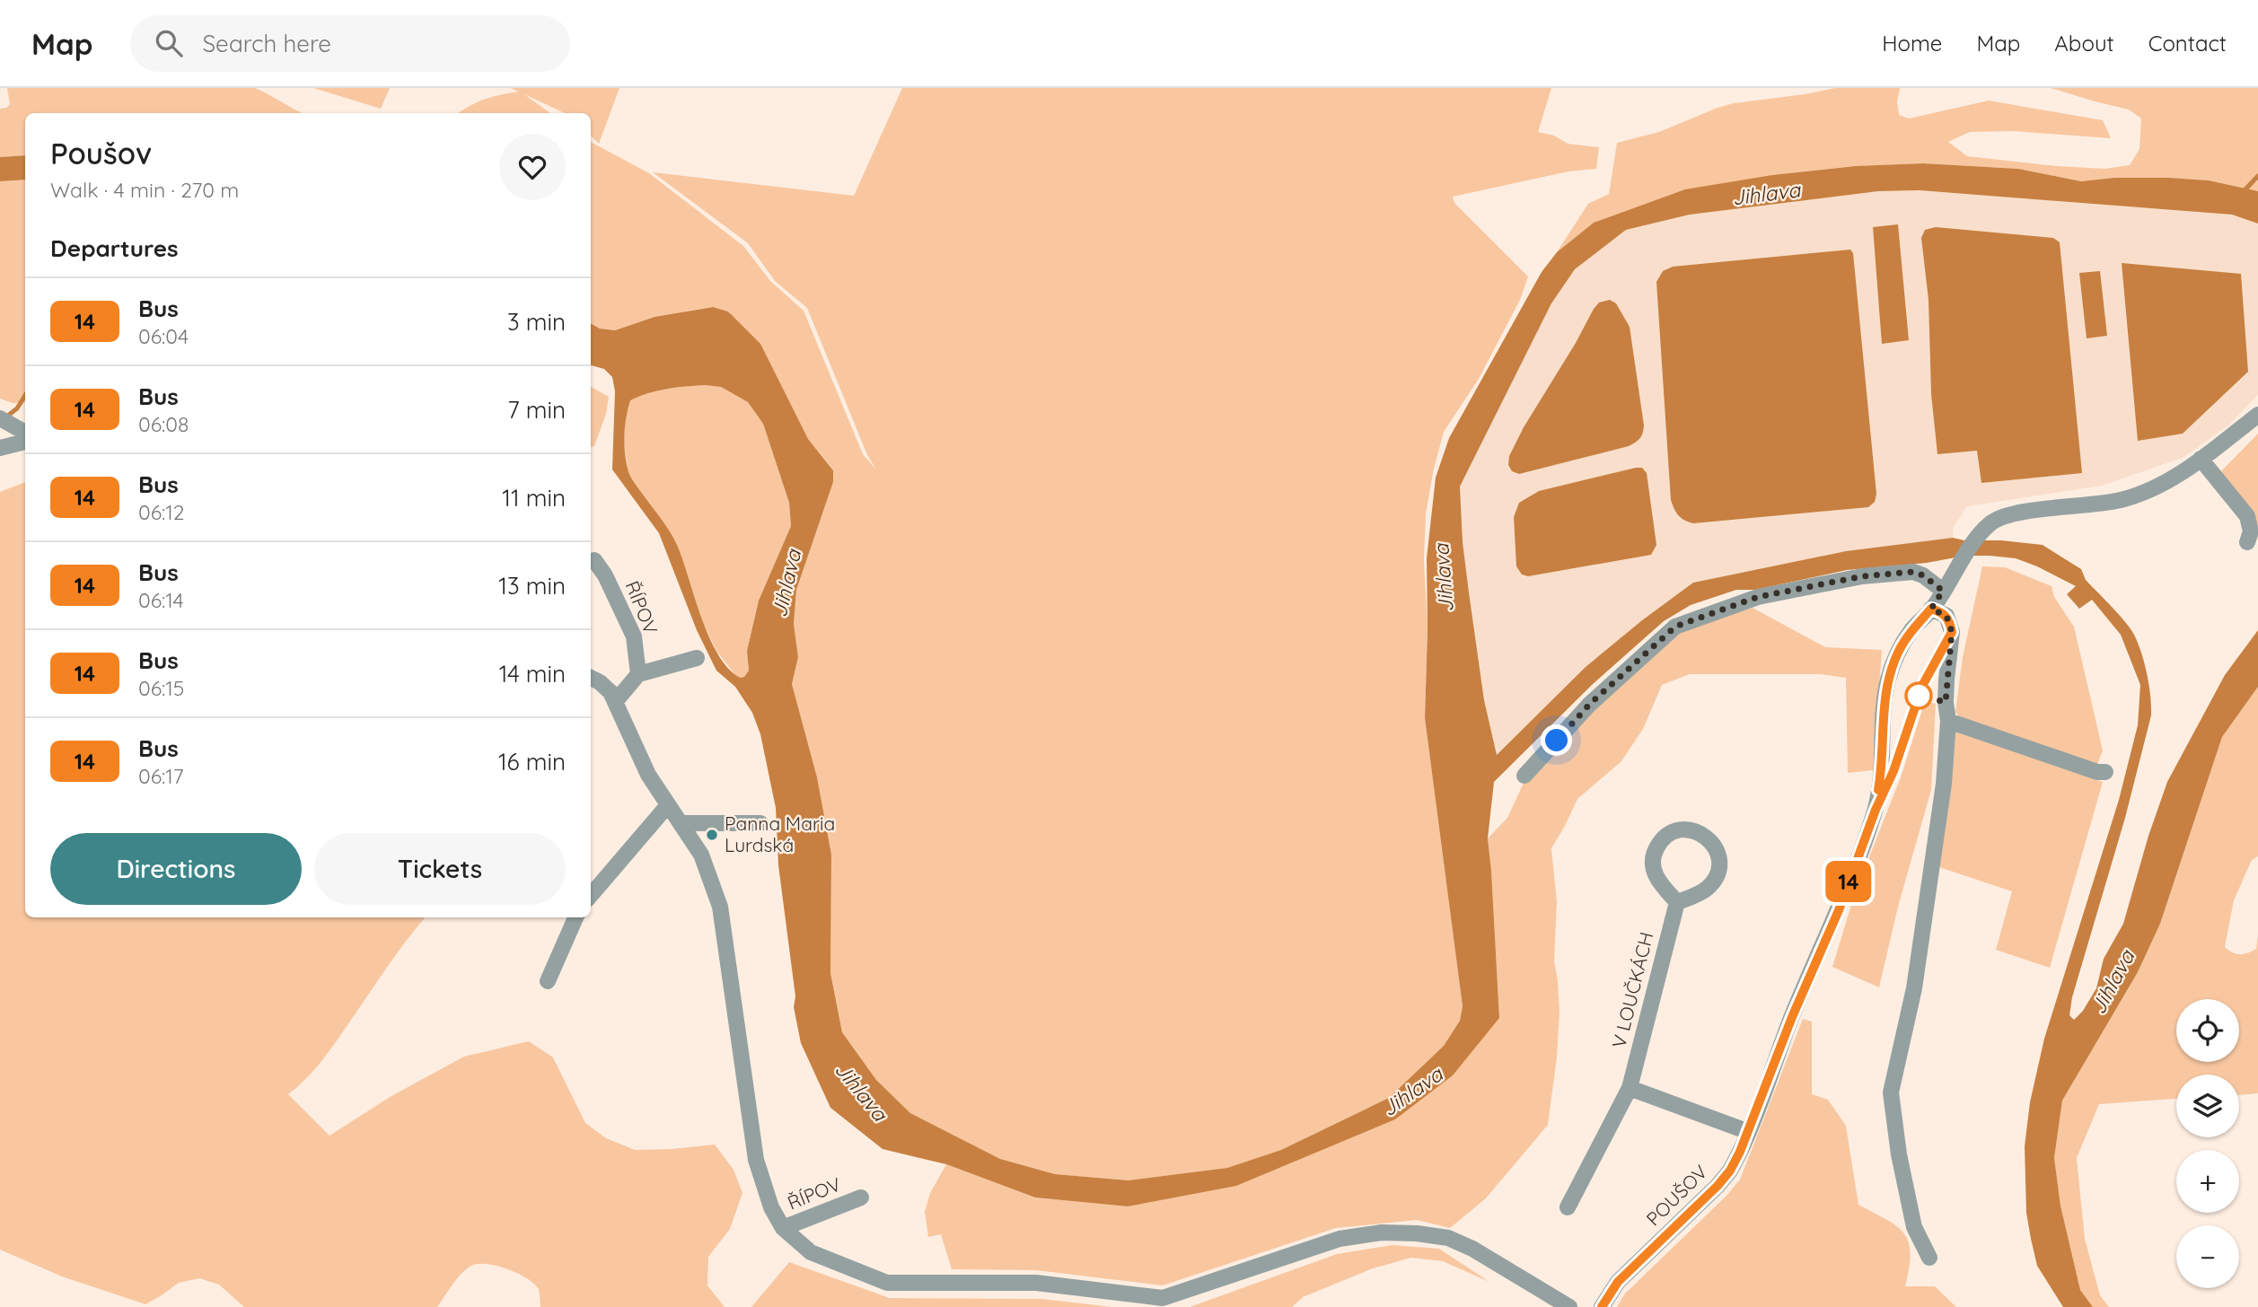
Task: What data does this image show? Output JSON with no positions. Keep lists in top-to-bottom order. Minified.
{"streets":{"street":["ŘÍPOV","V LOUČKÁCH","POUŠOV"]},"water":["Jihlava"],"places":["Panna Maria Lurdská"],"lines":["bus line 14"],"page":{"header":"Map","search":"Search here","nav":["Home","Map","About","Contact"],"on_map":"14","heading":[["Poušov","Walk · 4 min · 270 m"],"Departures"],"list":[{"mark":"14","name":"Bus","note":"06:04","value":"3 min"},{"mark":"14","name":"Bus","note":"06:08","value":"7 min"},{"mark":"14","name":"Bus","note":"06:12","value":"11 min"},{"mark":"14","name":"Bus","note":"06:14","value":"13 min"},{"mark":"14","name":"Bus","note":"06:15","value":"14 min"},{"mark":"14","name":"Bus","note":"06:17","value":"16 min"}],"buttons":["Directions","Tickets"],"map_buttons":["+","−"]}}
